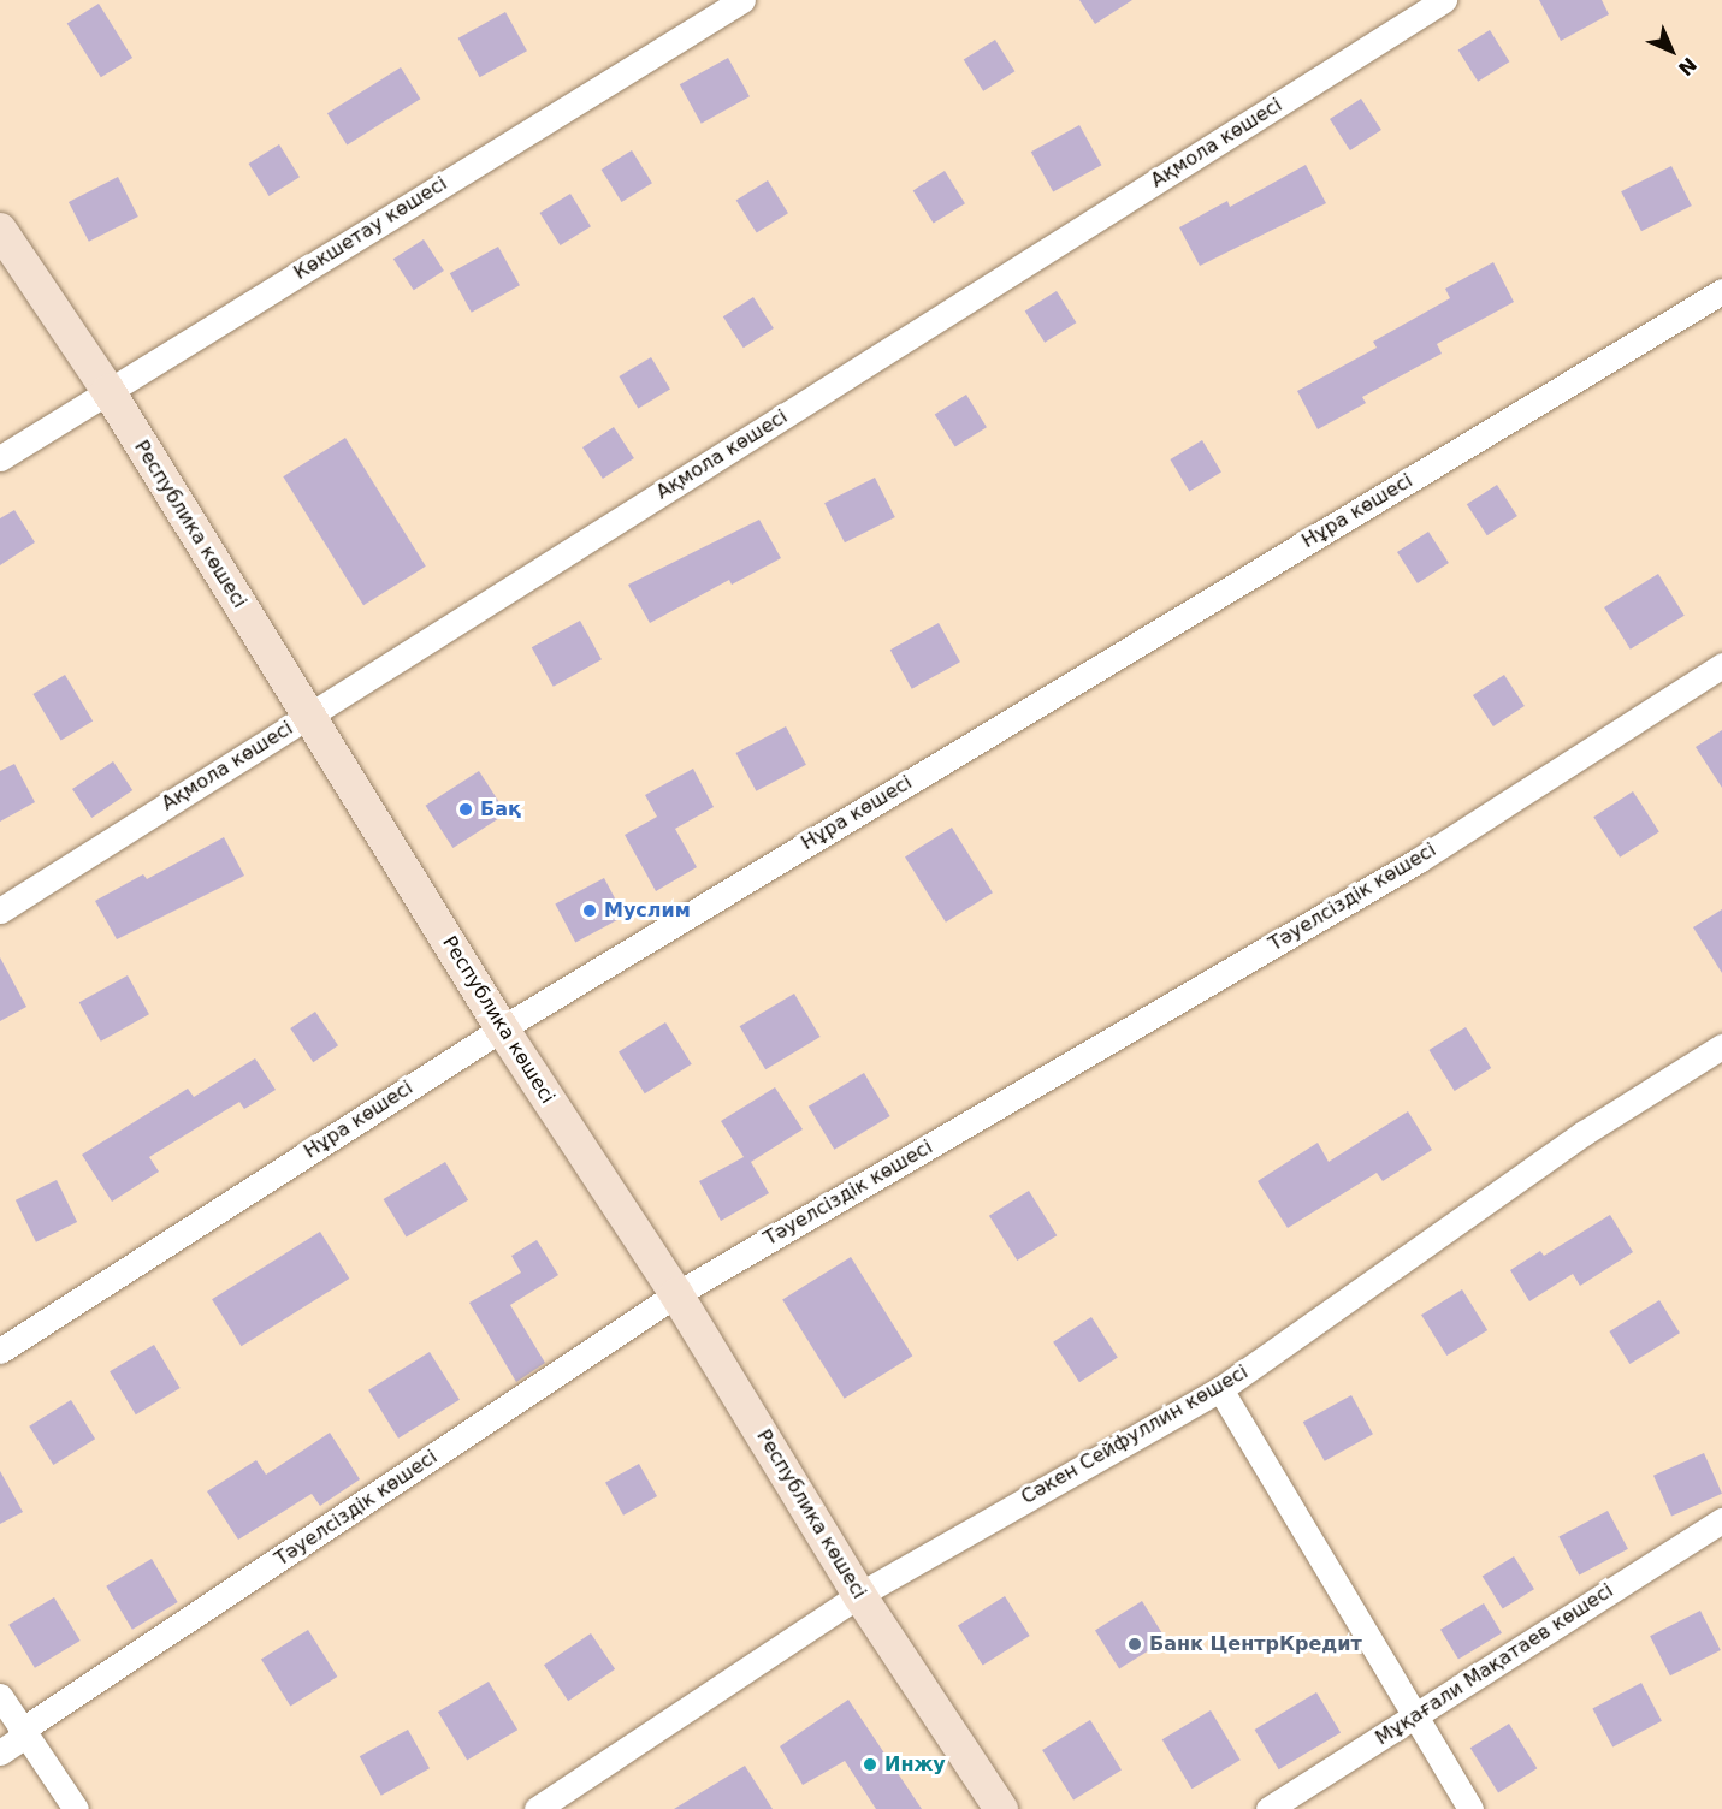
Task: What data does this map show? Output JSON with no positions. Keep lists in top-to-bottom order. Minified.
{"streets":{"street":["Ақмола көшесі","Көкшетау көшесі","Нұра көшесі","Республика көшесі","Тәуелсіздік көшесі","Сәкен Сейфуллин көшесі","Мұқағали Мақатаев көшесі"]},"crossings":[["Ақмола көшесі","Республика көшесі"],["Көкшетау көшесі","Республика көшесі"],["Нұра көшесі","Республика көшесі"],["Республика көшесі","Тәуелсіздік көшесі"],["Республика көшесі","Сәкен Сейфуллин көшесі"]],"places":["Бақ","Муслим","Банк ЦентрКредит","Инжу"],"north":"bottom right"}
